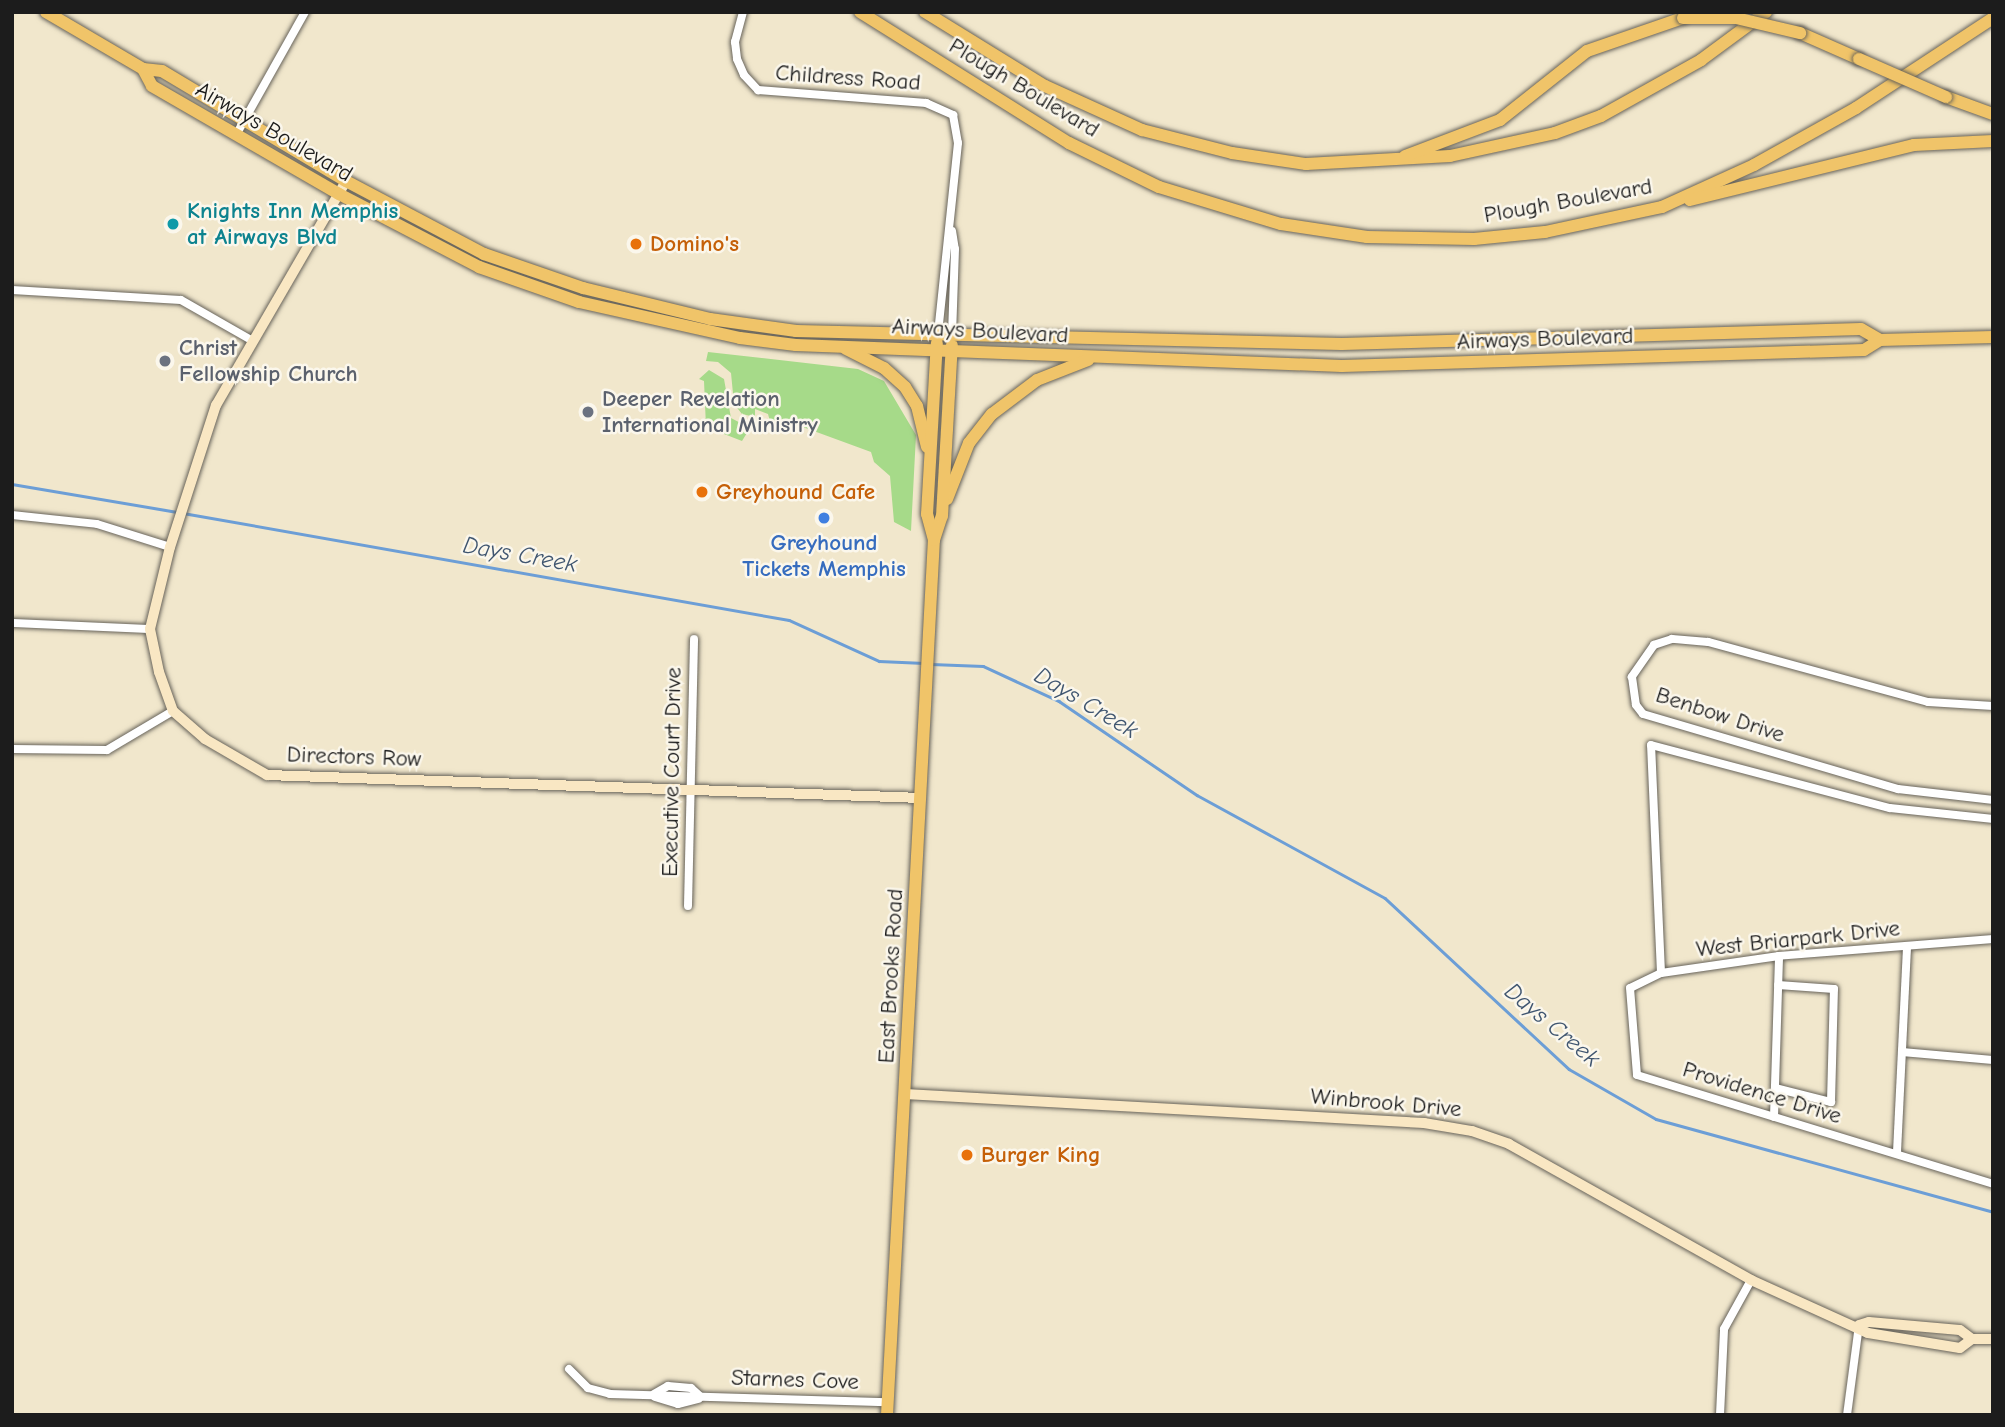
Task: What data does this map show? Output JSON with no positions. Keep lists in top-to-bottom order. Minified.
{"streets":{"main road":["Plough Boulevard","Airways Boulevard","East Brooks Road"],"street":["Childress Road","Benbow Drive","Directors Row","Executive Court Drive","West Briarpark Drive","Providence Drive","Winbrook Drive","Starnes Cove"]},"crossings":[["Childress Road","East Brooks Road"],["Airways Boulevard","Directors Row"],["Airways Boulevard","East Brooks Road"],["Directors Row","Executive Court Drive"],["Directors Row","East Brooks Road"],["West Briarpark Drive","Providence Drive"],["East Brooks Road","Winbrook Drive"],["East Brooks Road","Starnes Cove"]],"water":["Days Creek"],"places":["Knights Inn Memphis at Airways Blvd","Domino's","Christ Fellowship Church","Deeper Revelation International Ministry","Greyhound Cafe","Greyhound Tickets Memphis","Burger King"]}
